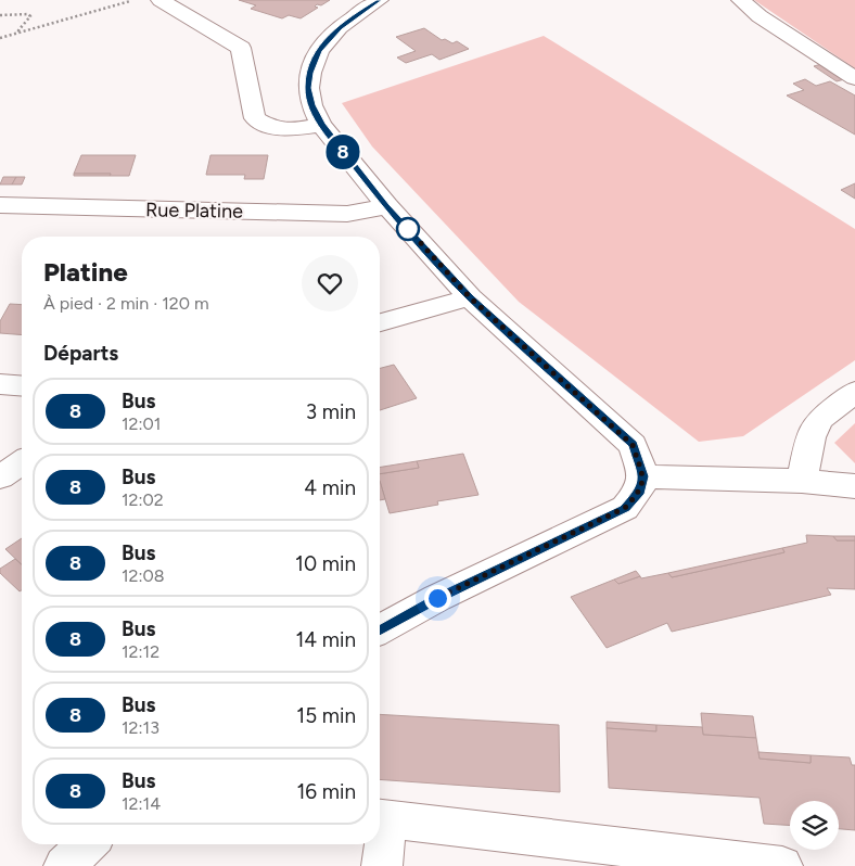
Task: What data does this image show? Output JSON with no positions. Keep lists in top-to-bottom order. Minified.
{"streets":{"street":["Rue Platine"]},"lines":["bus line 8"],"page":{"on_map":"8","heading":[["Platine","À pied · 2 min · 120 m"],"Départs"],"list":[{"mark":"8","name":"Bus","note":"12:01","value":"3 min"},{"mark":"8","name":"Bus","note":"12:02","value":"4 min"},{"mark":"8","name":"Bus","note":"12:08","value":"10 min"},{"mark":"8","name":"Bus","note":"12:12","value":"14 min"},{"mark":"8","name":"Bus","note":"12:13","value":"15 min"},{"mark":"8","name":"Bus","note":"12:14","value":"16 min"}]}}
